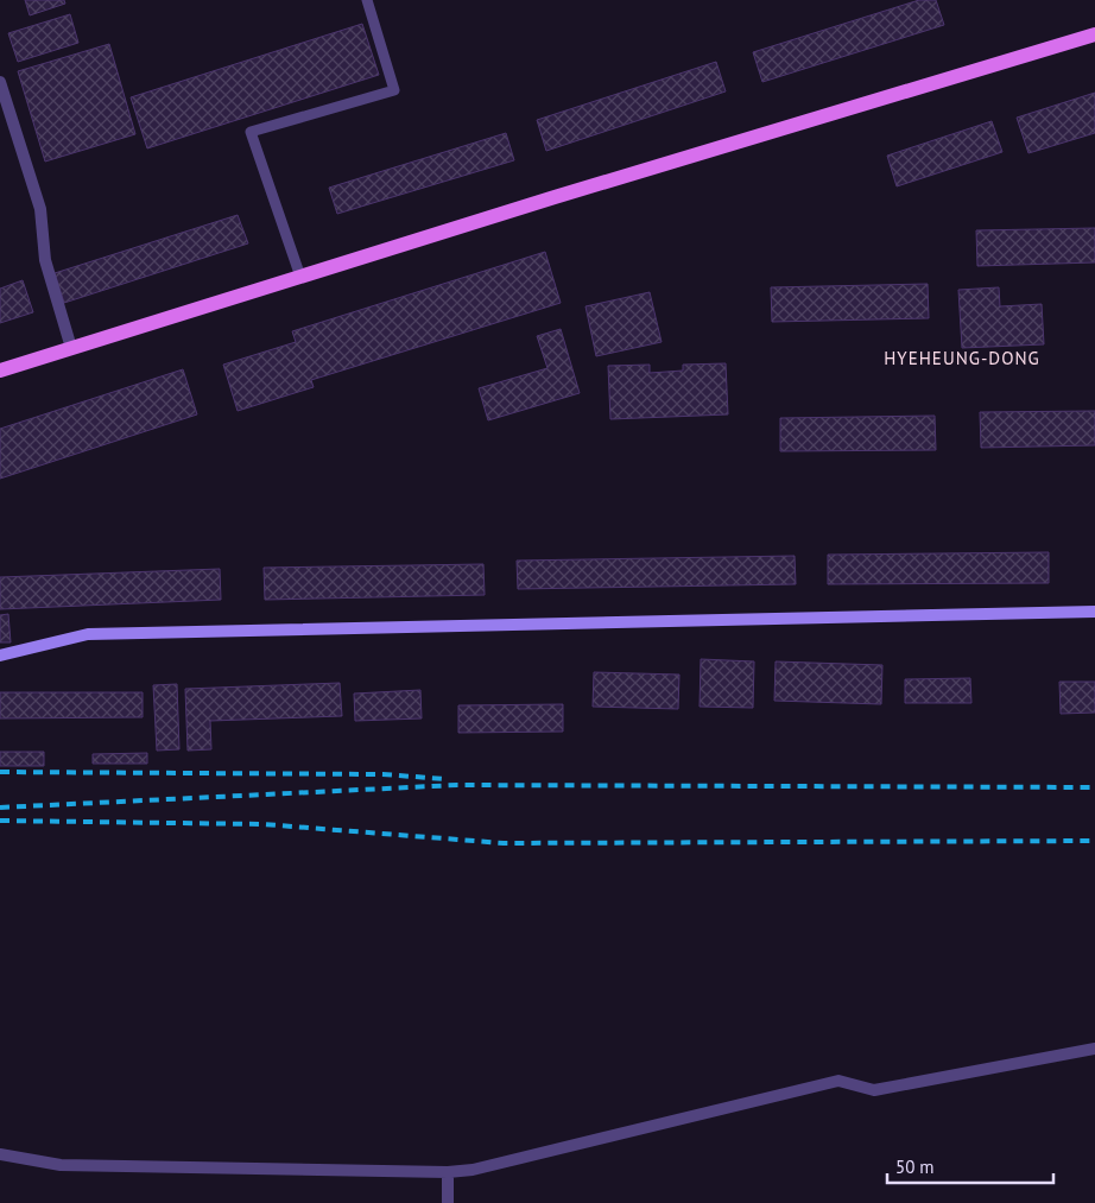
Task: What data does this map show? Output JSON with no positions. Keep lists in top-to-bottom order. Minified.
{"districts":["HYEHEUNG-DONG"],"scale_bar":"50 m"}
